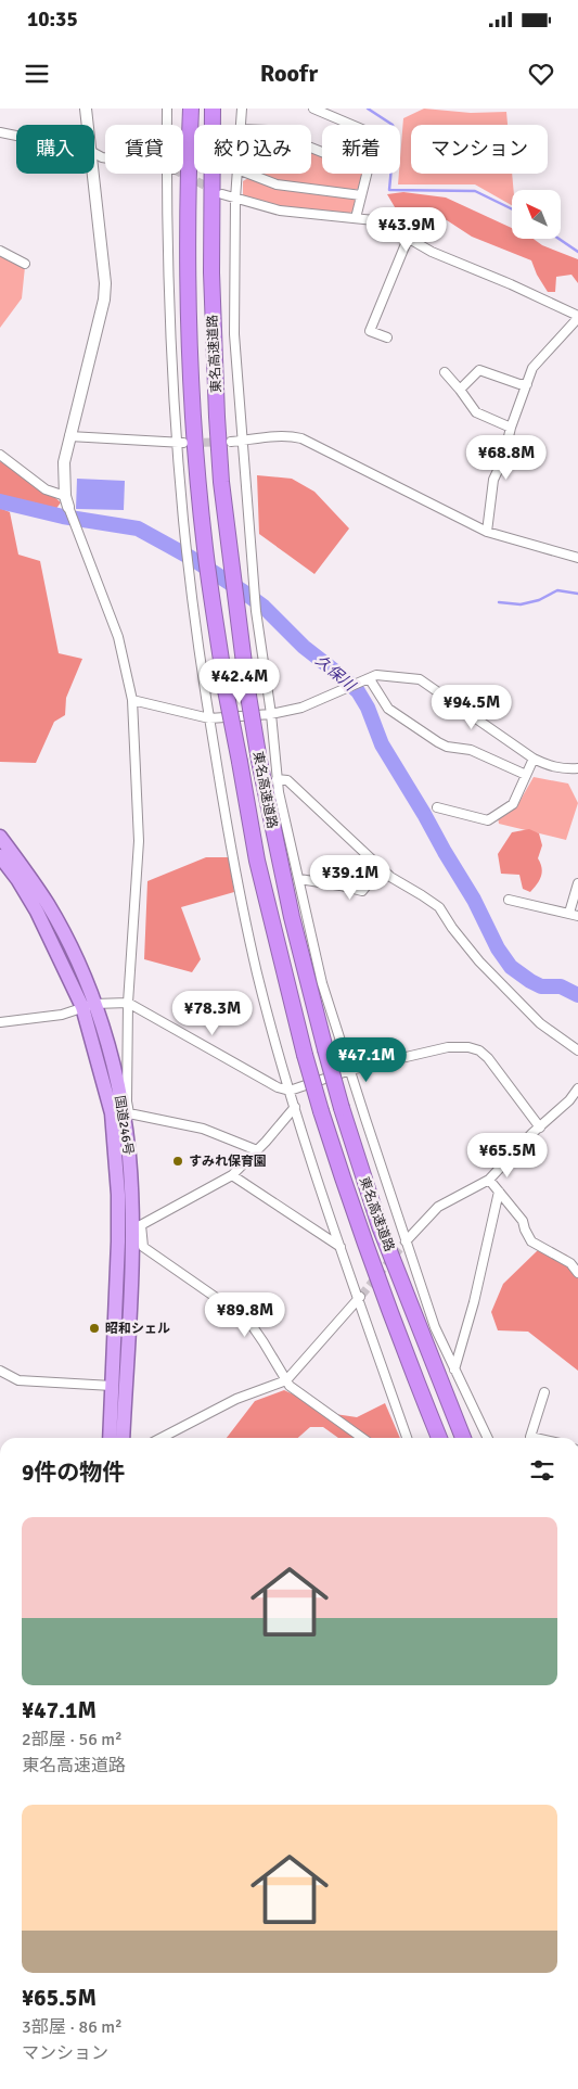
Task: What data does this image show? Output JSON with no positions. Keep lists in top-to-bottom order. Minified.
{"streets":{"highway":["東名高速道路","国道246号"]},"water":["久保川"],"places":["すみれ保育園","昭和シェル"],"north":"top left","page":{"status":"10:35","header":"Roofr","chip":["購入","賃貸","絞り込み","新着","マンション"],"price":["¥43.9M","¥68.8M","¥42.4M","¥94.5M","¥39.1M","¥78.3M","¥47.1M","¥65.5M","¥89.8M"],"heading":"9件の物件","list":[{"name":"¥47.1M","note":"2部屋 · 56 m² · 東名高速道路"},{"name":"¥65.5M","note":"3部屋 · 86 m² · マンション"}]}}
